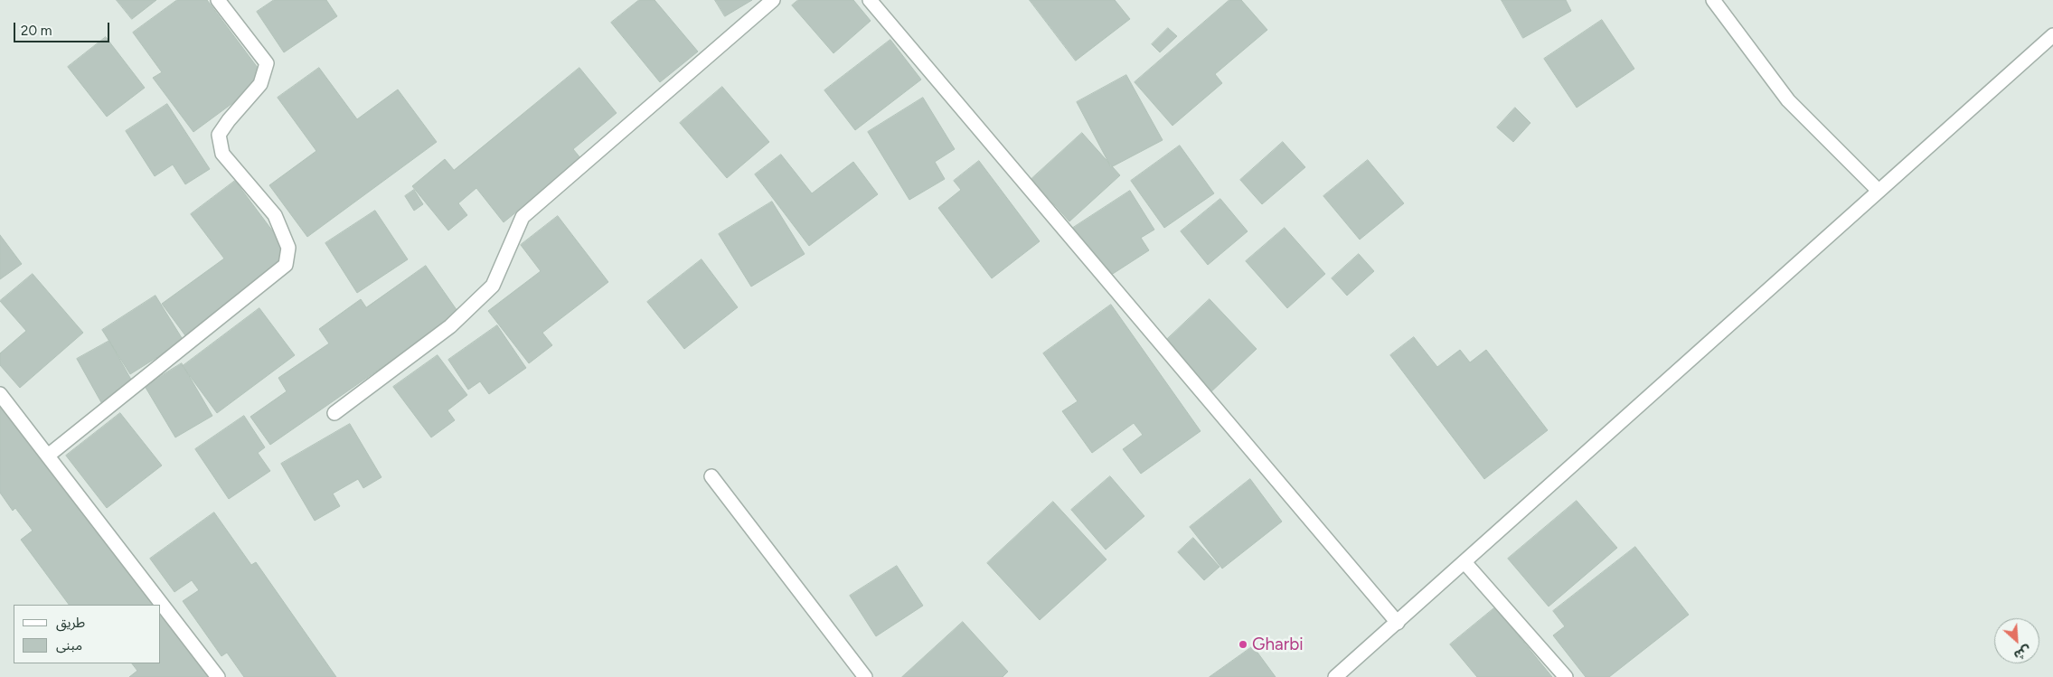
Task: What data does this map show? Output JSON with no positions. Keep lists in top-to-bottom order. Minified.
{"places":["Gharbi"],"legend":["طريق","مبنى"],"scale_bar":"20 m","north":"bottom right"}
